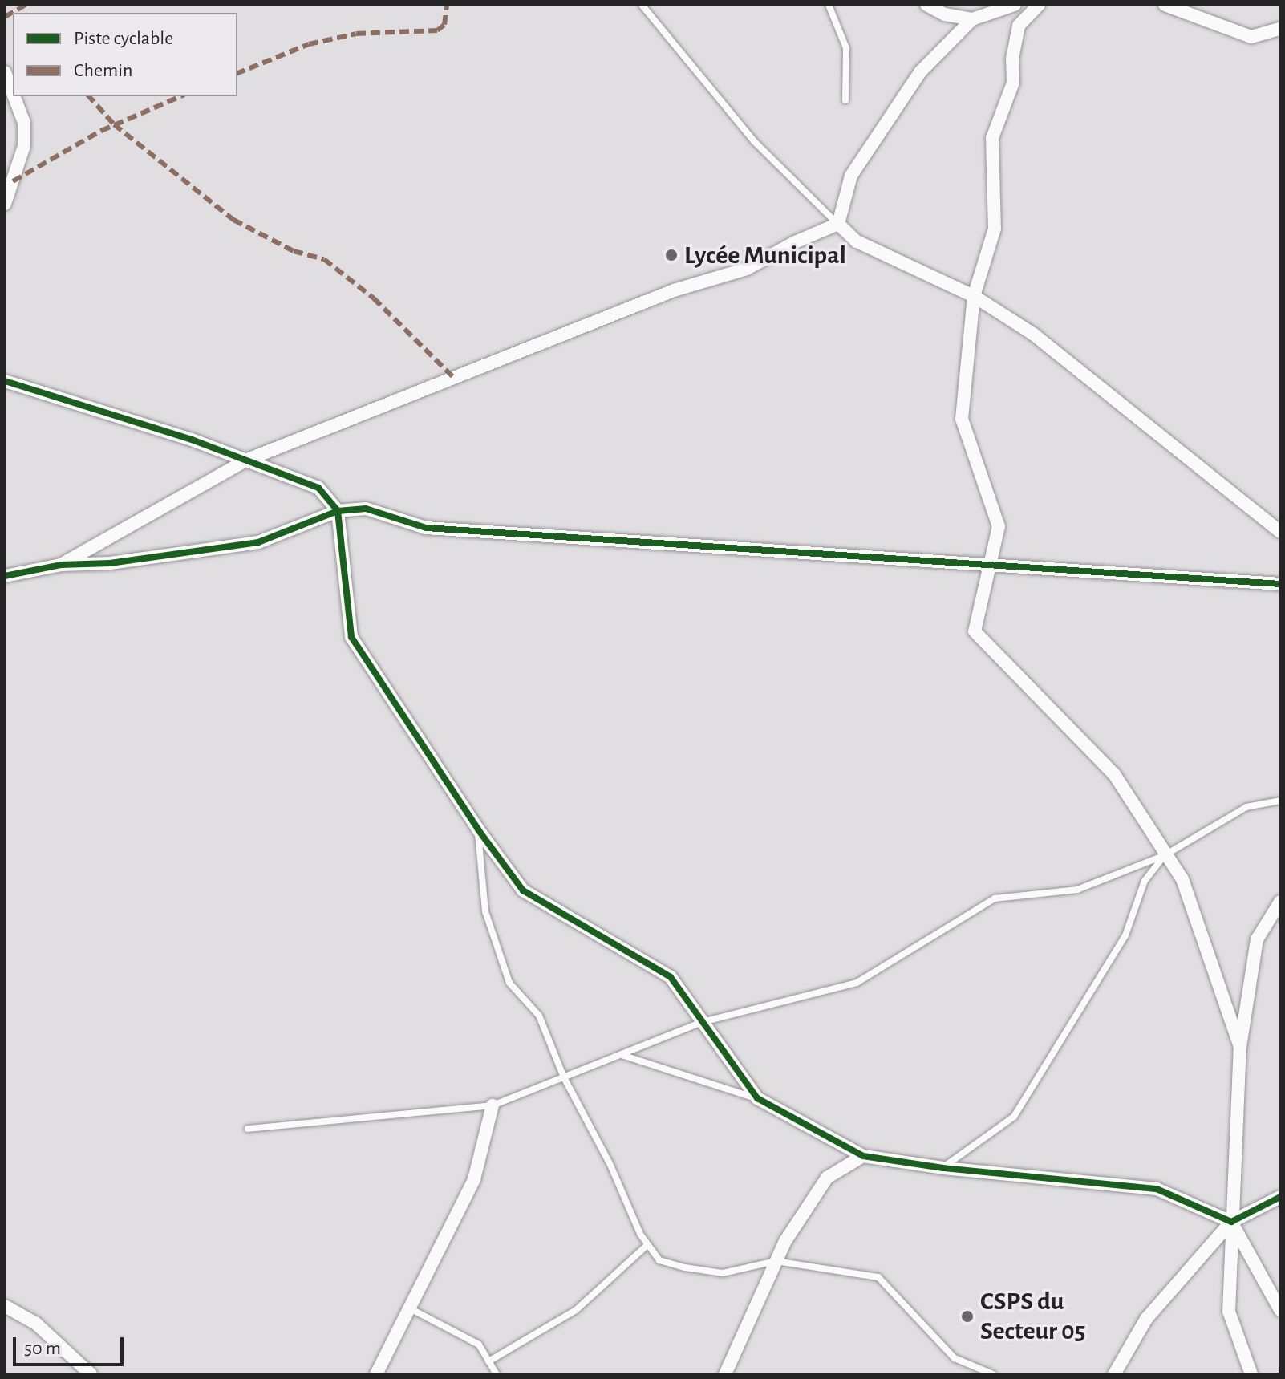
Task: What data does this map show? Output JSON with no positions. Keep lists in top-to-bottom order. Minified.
{"places":["Lycée Municipal","CSPS du Secteur 05"],"legend":["Piste cyclable","Chemin"],"scale_bar":"50 m"}
